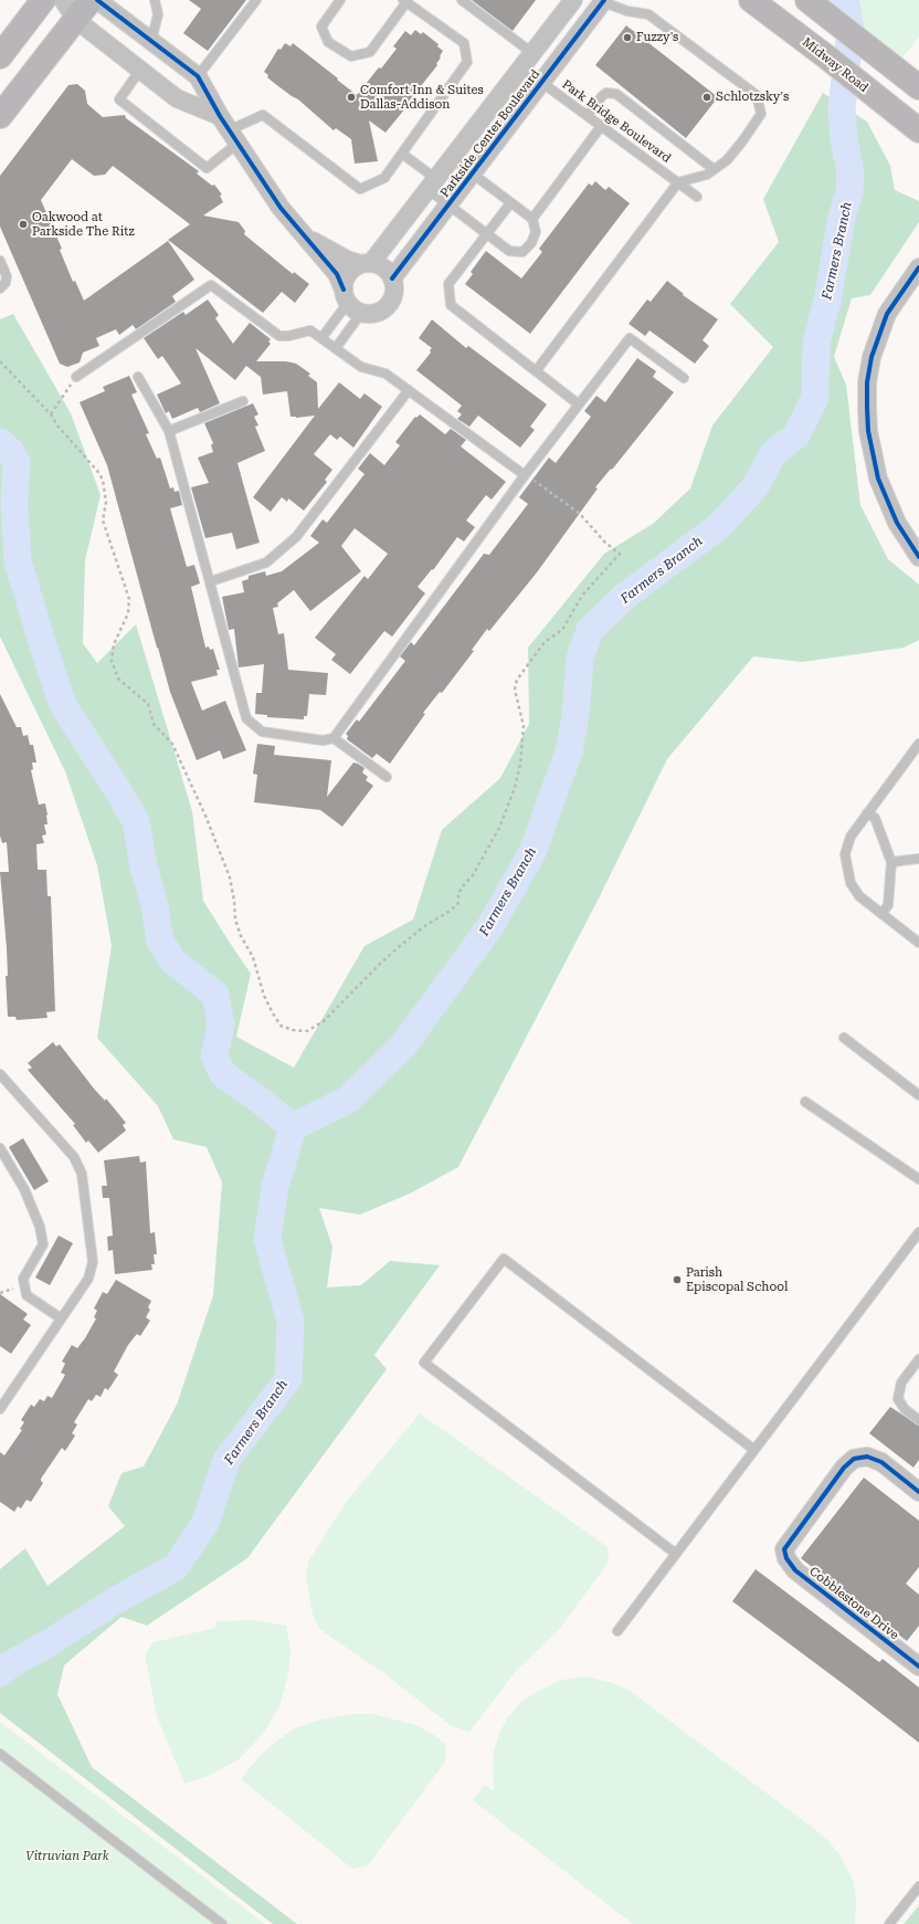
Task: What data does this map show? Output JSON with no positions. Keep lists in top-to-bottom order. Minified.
{"streets":{"main road":["Midway Road"],"street":["Parkside Center Boulevard","Cobblestone Drive"],"lane":["Park Bridge Boulevard"]},"crossings":[["Park Bridge Boulevard","Parkside Center Boulevard"]],"water":["Farmers Branch"],"parks":["Vitruvian Park"],"places":["Fuzzy's","Comfort Inn & Suites Dallas-Addison","Schlotzsky's","Oakwood at Parkside The Ritz","Parish Episcopal School"]}
